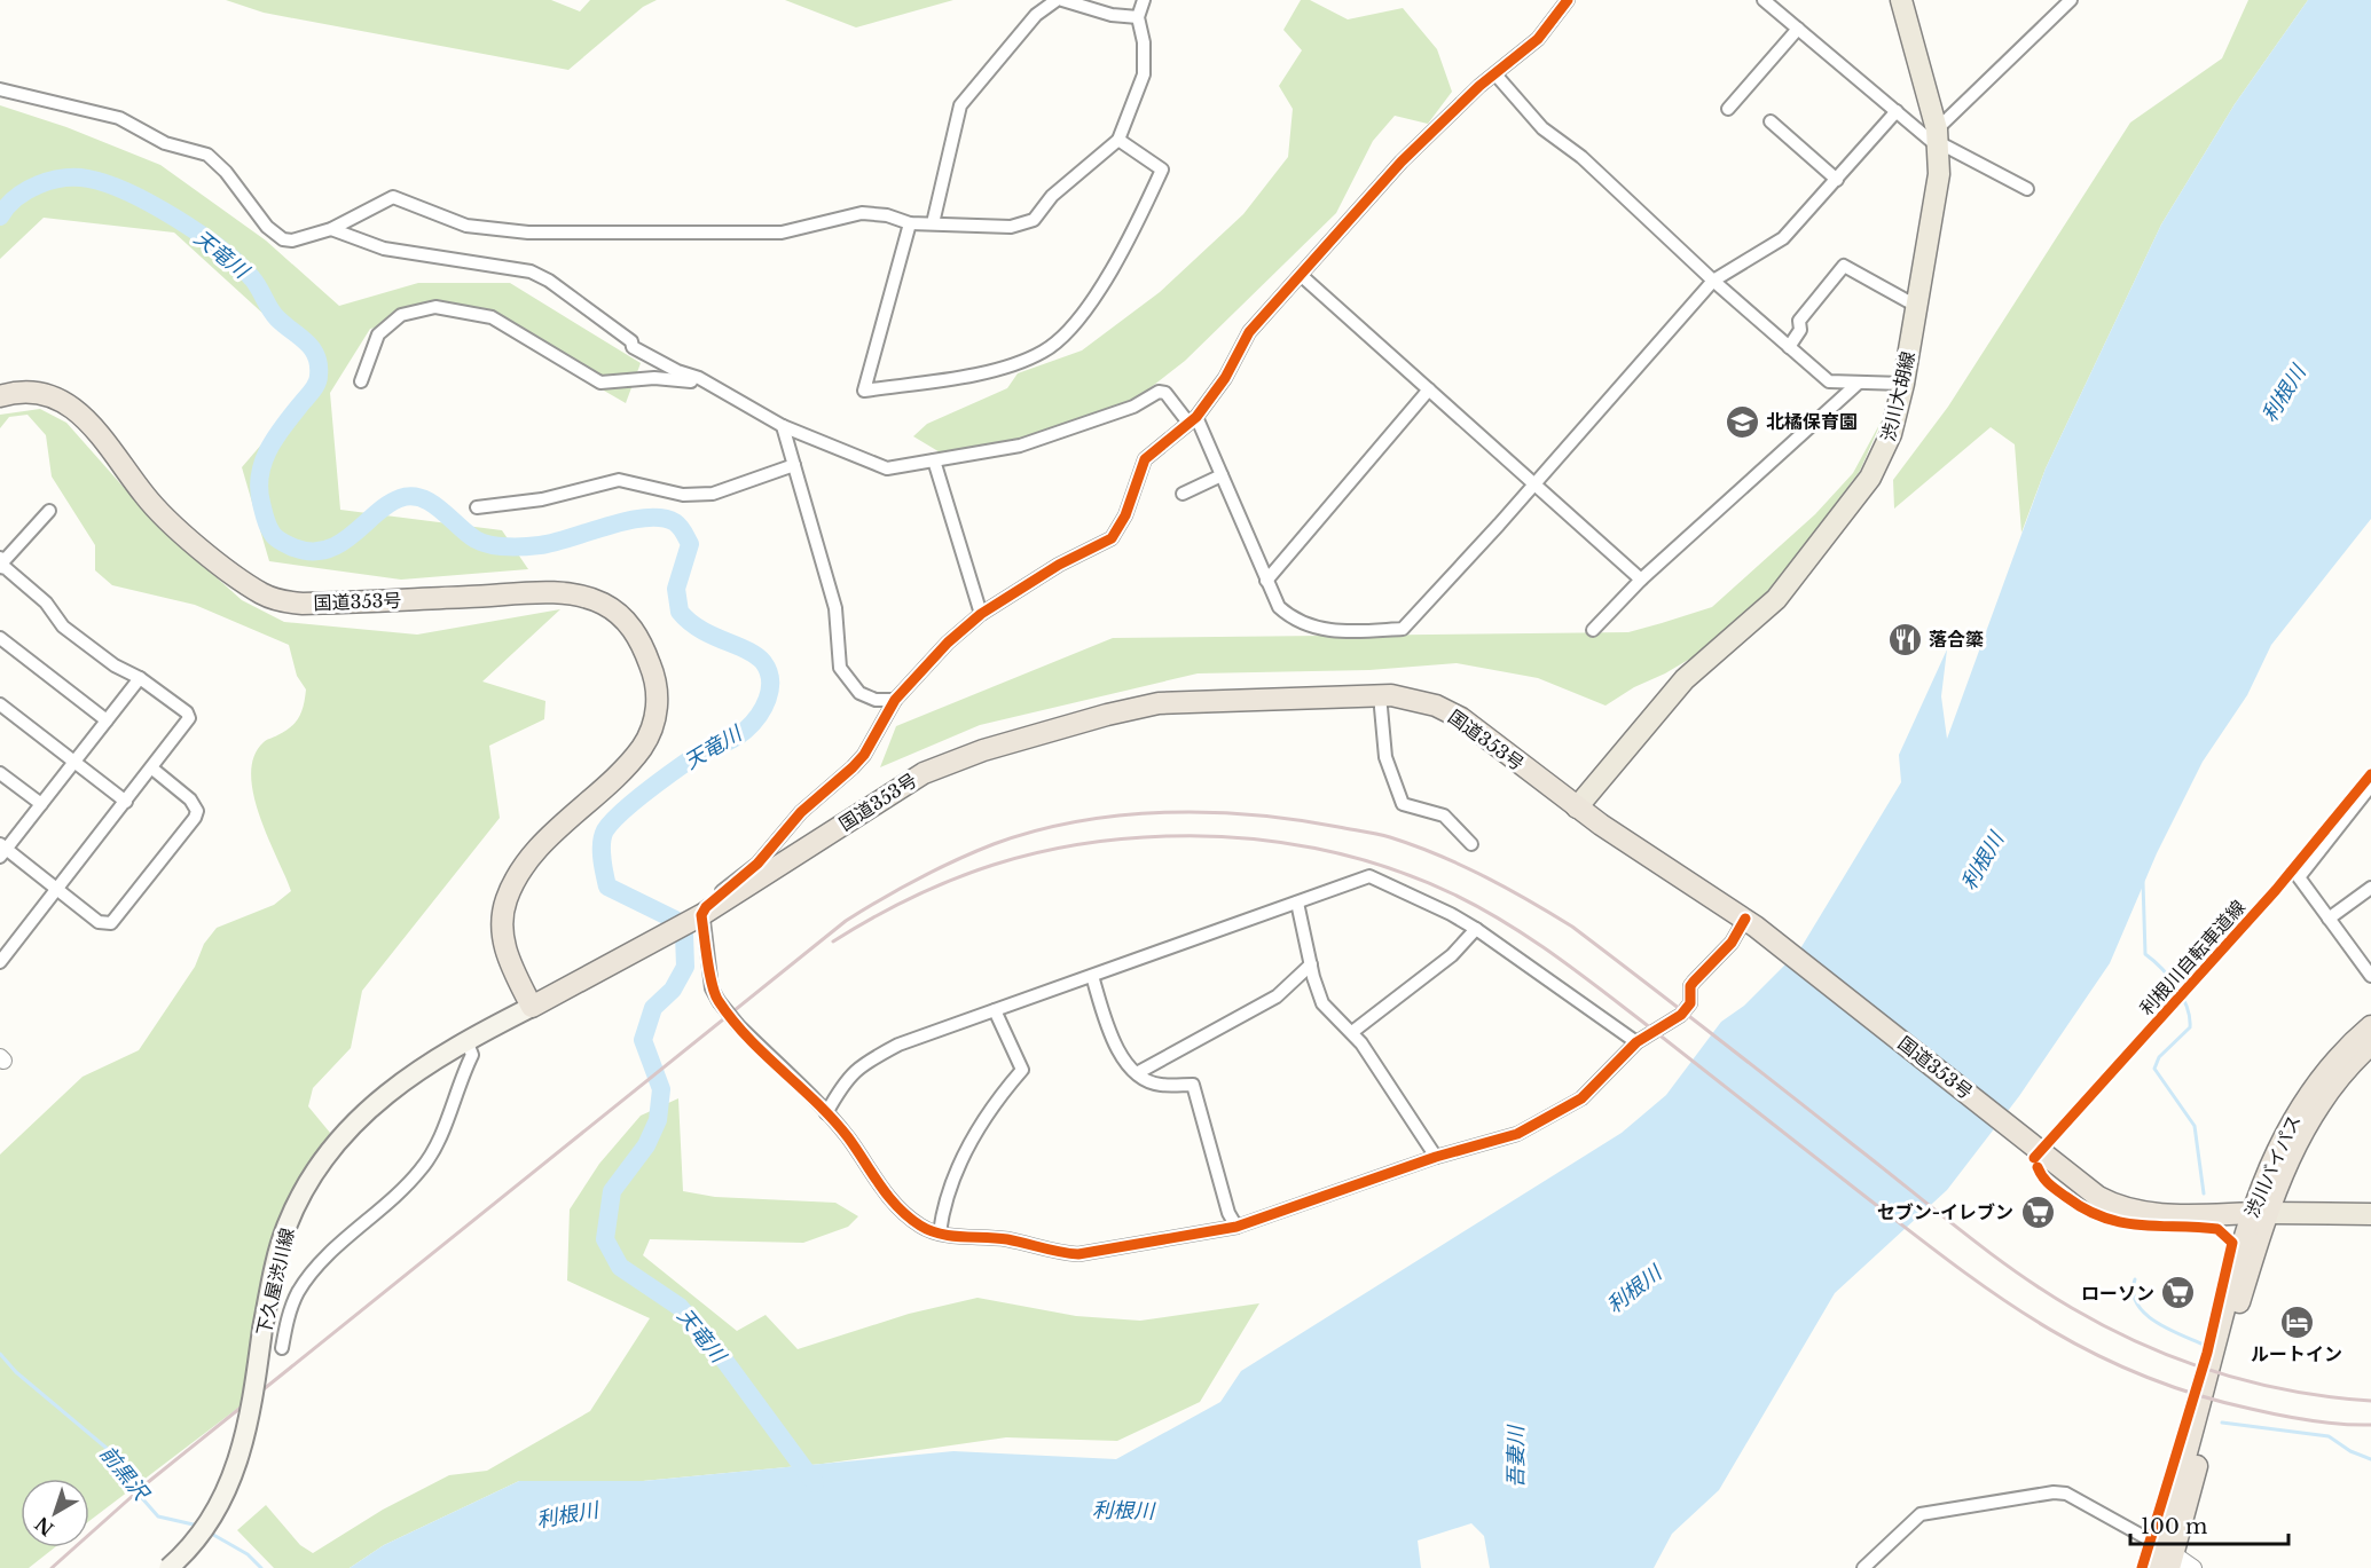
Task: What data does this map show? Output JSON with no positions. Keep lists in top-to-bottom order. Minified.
{"streets":{"highway":["国道353号","渋川バイパス"],"main road":["渋川大胡線","下久屋渋川線"],"cycle path":["利根川自転車道線"]},"crossings":[["渋川大胡線","国道353号"],["国道353号","渋川バイパス"],["国道353号","下久屋渋川線"]],"water":["天竜川","利根川","吾妻川","前黒沢"],"places":{"school or university":["北橘保育園"],"restaurant":["落合簗"],"supermarket":["セブン-イレブン","ローソン"],"hotel":["ルートイン"]},"scale_bar":"100 m","north":"bottom left"}
